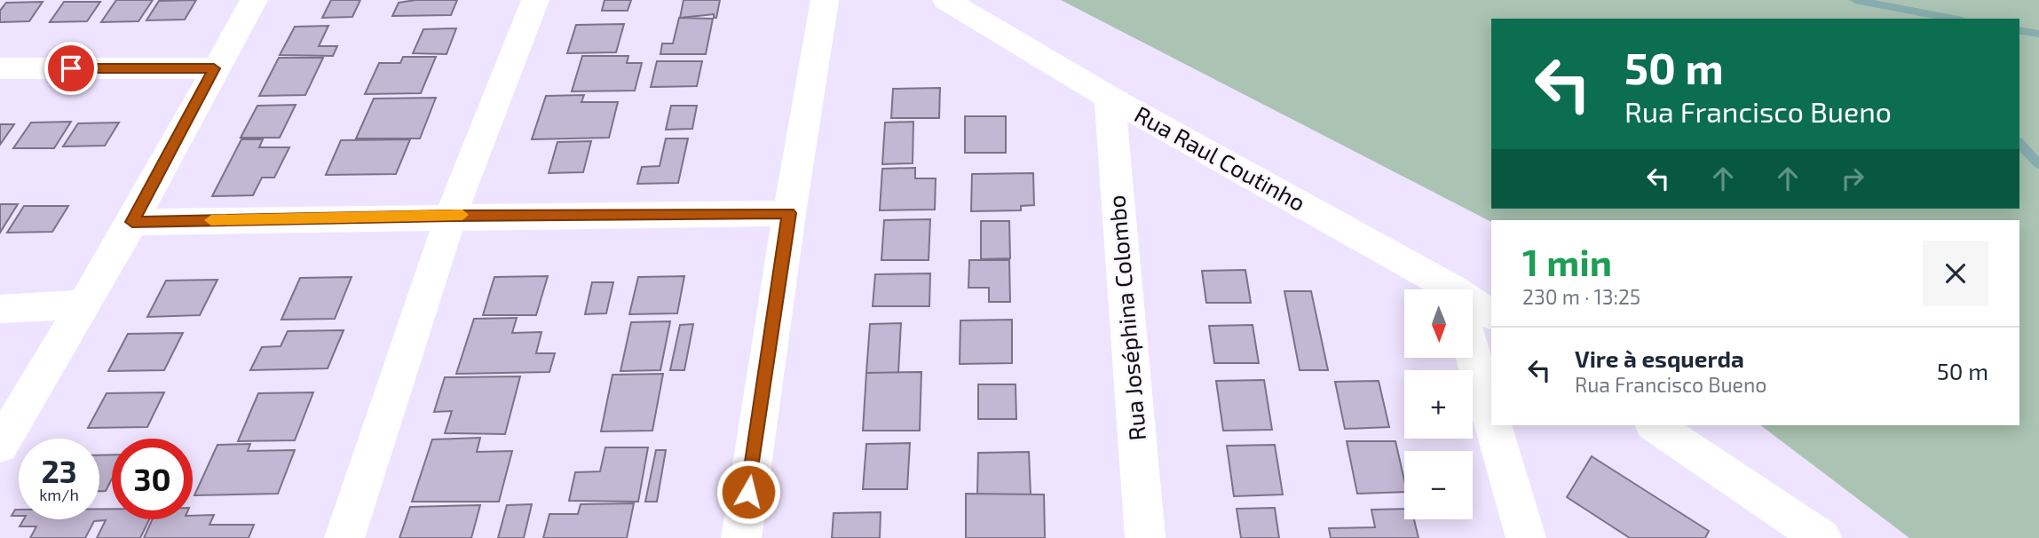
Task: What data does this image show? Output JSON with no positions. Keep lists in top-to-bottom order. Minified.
{"streets":{"street":["Rua Raul Coutinho","Rua Joséphina Colombo"]},"crossings":[["Rua Raul Coutinho","Rua Joséphina Colombo"]],"north":"bottom","page":{"turn":["50 m","Rua Francisco Bueno"],"heading":["1 min","230 m · 13:25"],"map_buttons":["+","−"],"list":[{"name":"Vire à esquerda","note":"Rua Francisco Bueno","value":"50 m"}],"speed":"23 km/h","limit":"30"}}
